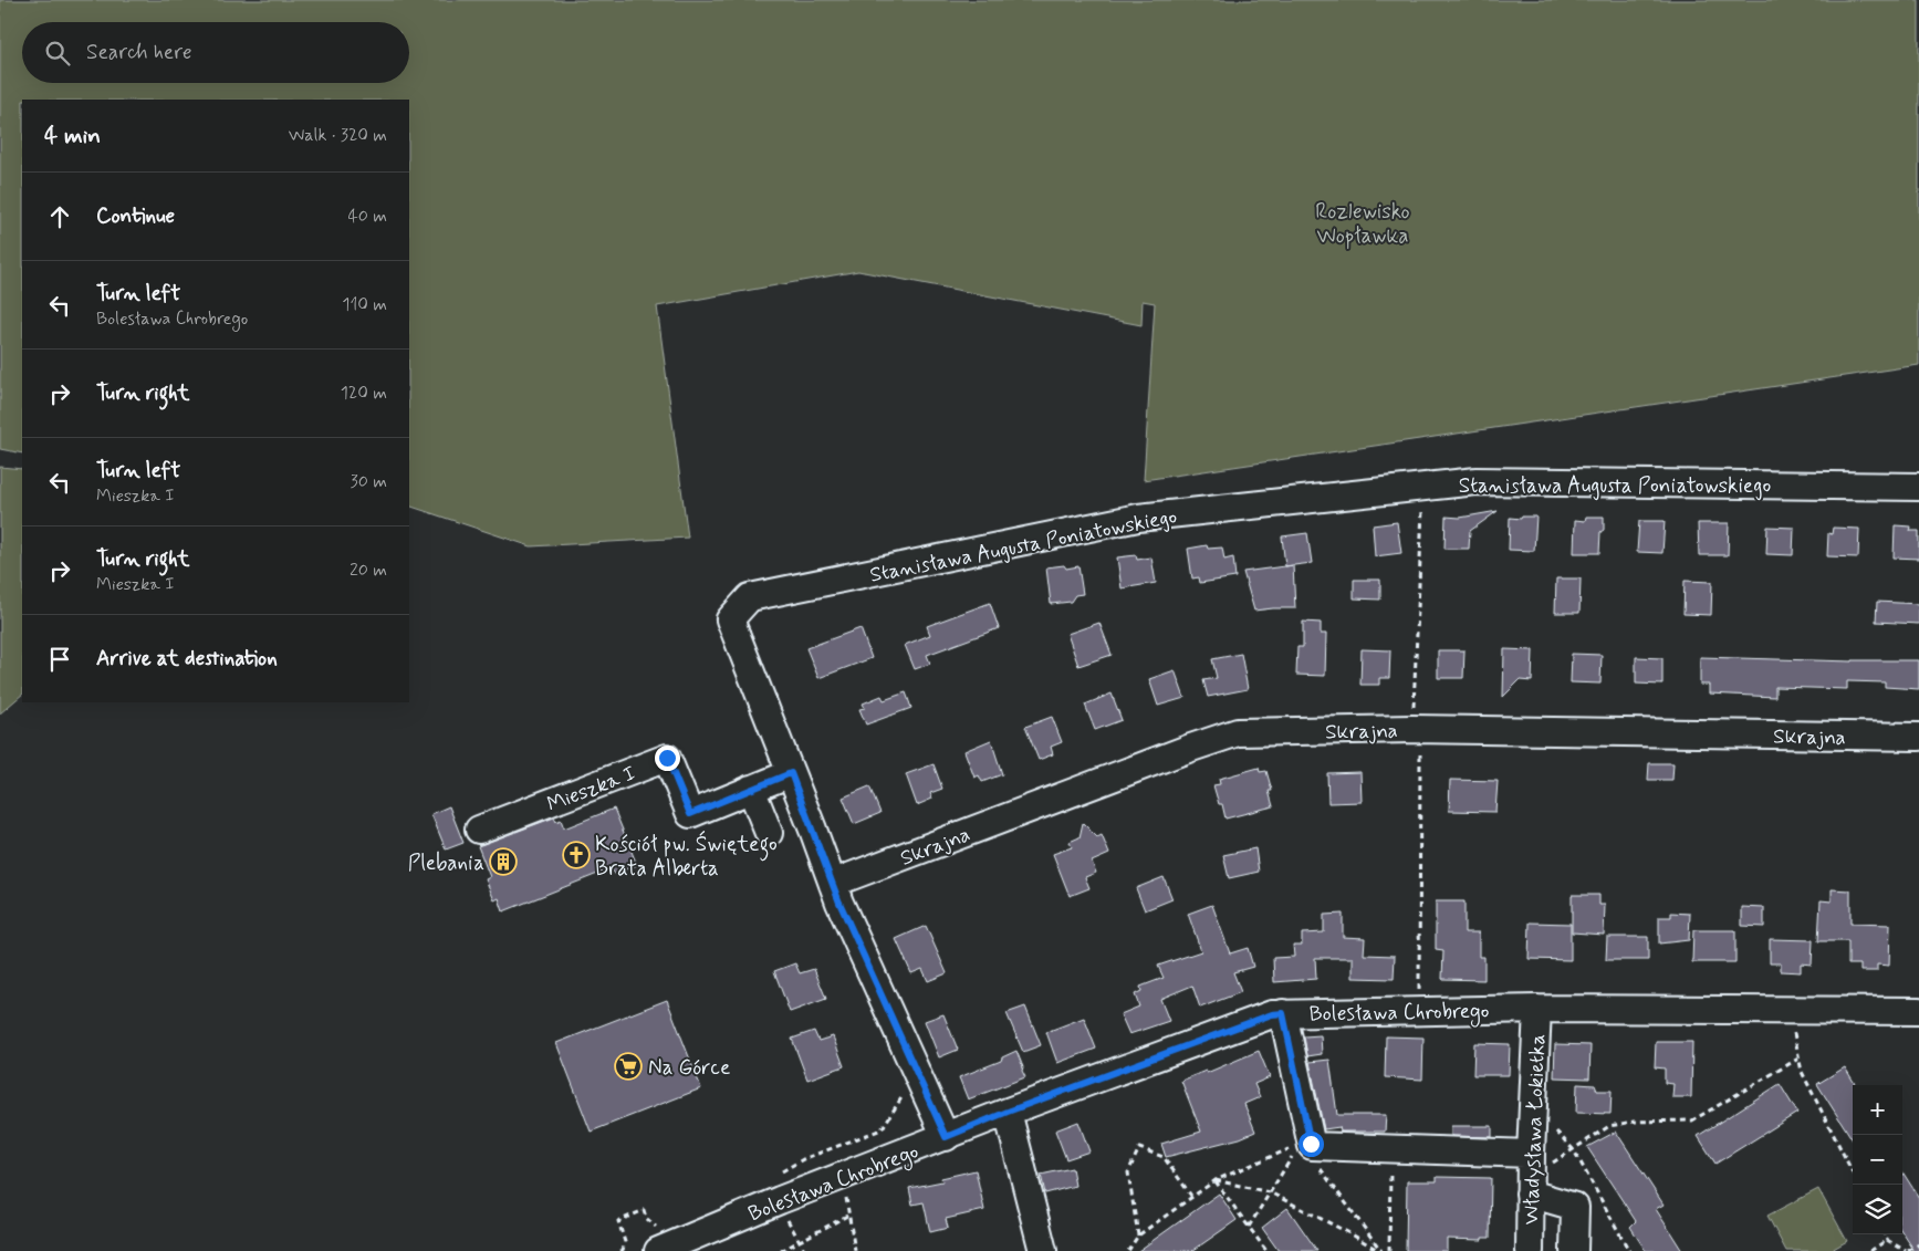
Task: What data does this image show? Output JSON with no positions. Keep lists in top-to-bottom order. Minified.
{"streets":{"street":["Stanisława Augusta Poniatowskiego","Skrajna","Mieszka I","Bolesława Chrobrego","Władysława Łokietka"]},"crossings":[["Stanisława Augusta Poniatowskiego","Skrajna"],["Stanisława Augusta Poniatowskiego","Mieszka I"],["Stanisława Augusta Poniatowskiego","Bolesława Chrobrego"],["Bolesława Chrobrego","Władysława Łokietka"]],"parks":["Rozlewisko Wopławka"],"places":{"church":["Kościół pw. Świętego Brata Alberta"],"building":["Plebania"],"supermarket":["Na Górce"]},"page":{"search":"Search here","heading":["4 min","Walk · 320 m"],"list":[["Continue","40 m"],["Turn left","Bolesława Chrobrego","110 m"],["Turn right","120 m"],["Turn left","Mieszka I","30 m"],["Turn right","Mieszka I","20 m"],"Arrive at destination"],"map_buttons":["+","−"]}}
